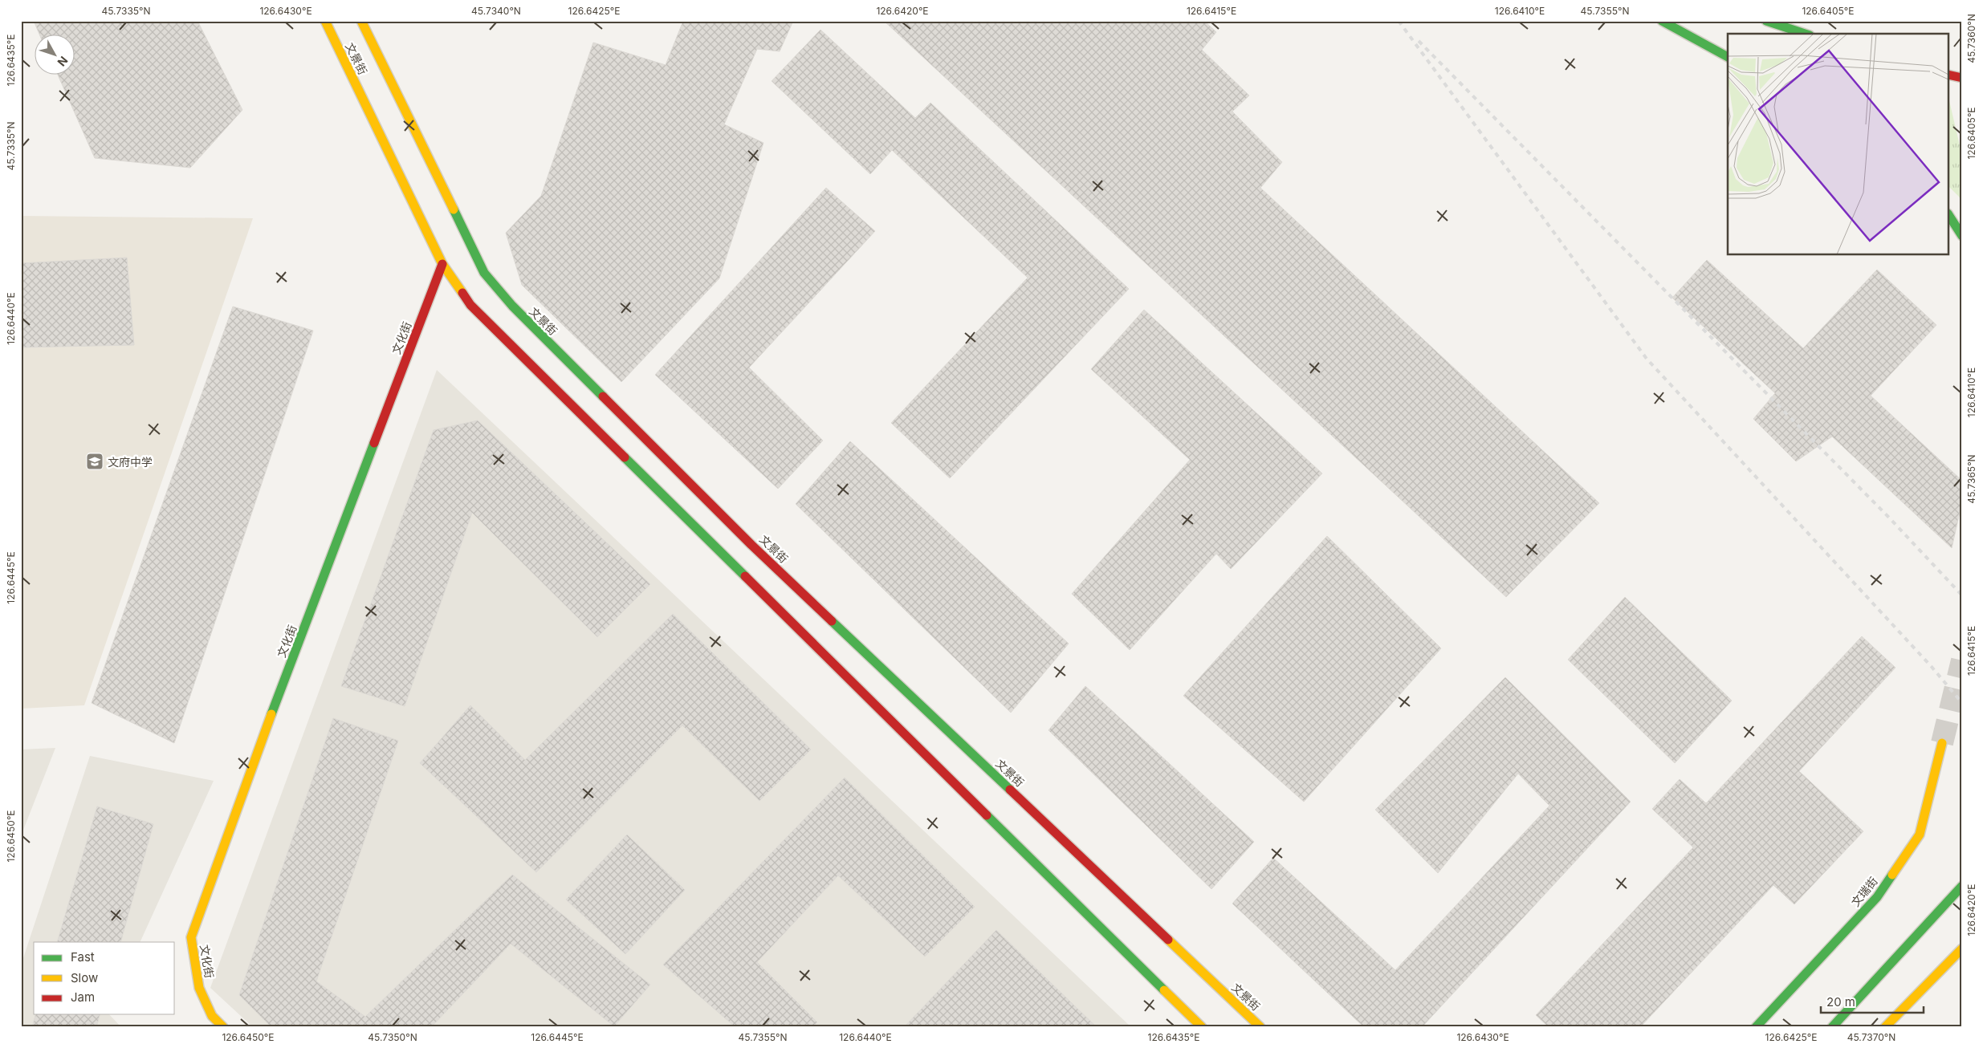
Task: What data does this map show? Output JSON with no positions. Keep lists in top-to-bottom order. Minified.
{"streets":{"main road":["文景街","文化街","文瑞街"]},"crossings":[["文景街","文化街"]],"places":{"school or university":["文府中学"]},"legend":["Fast","Slow","Jam"],"scale_bar":"20 m","north":"bottom right","coordinates":["45.7335°N","126.6430°E","45.7340°N","126.6425°E","126.6420°E","126.6415°E","126.6410°E","45.7355°N","126.6405°E","45.7360°N","126.6435°E","126.6440°E","45.7365°N","126.6445°E","126.6450°E","45.7350°N","45.7370°N"]}
